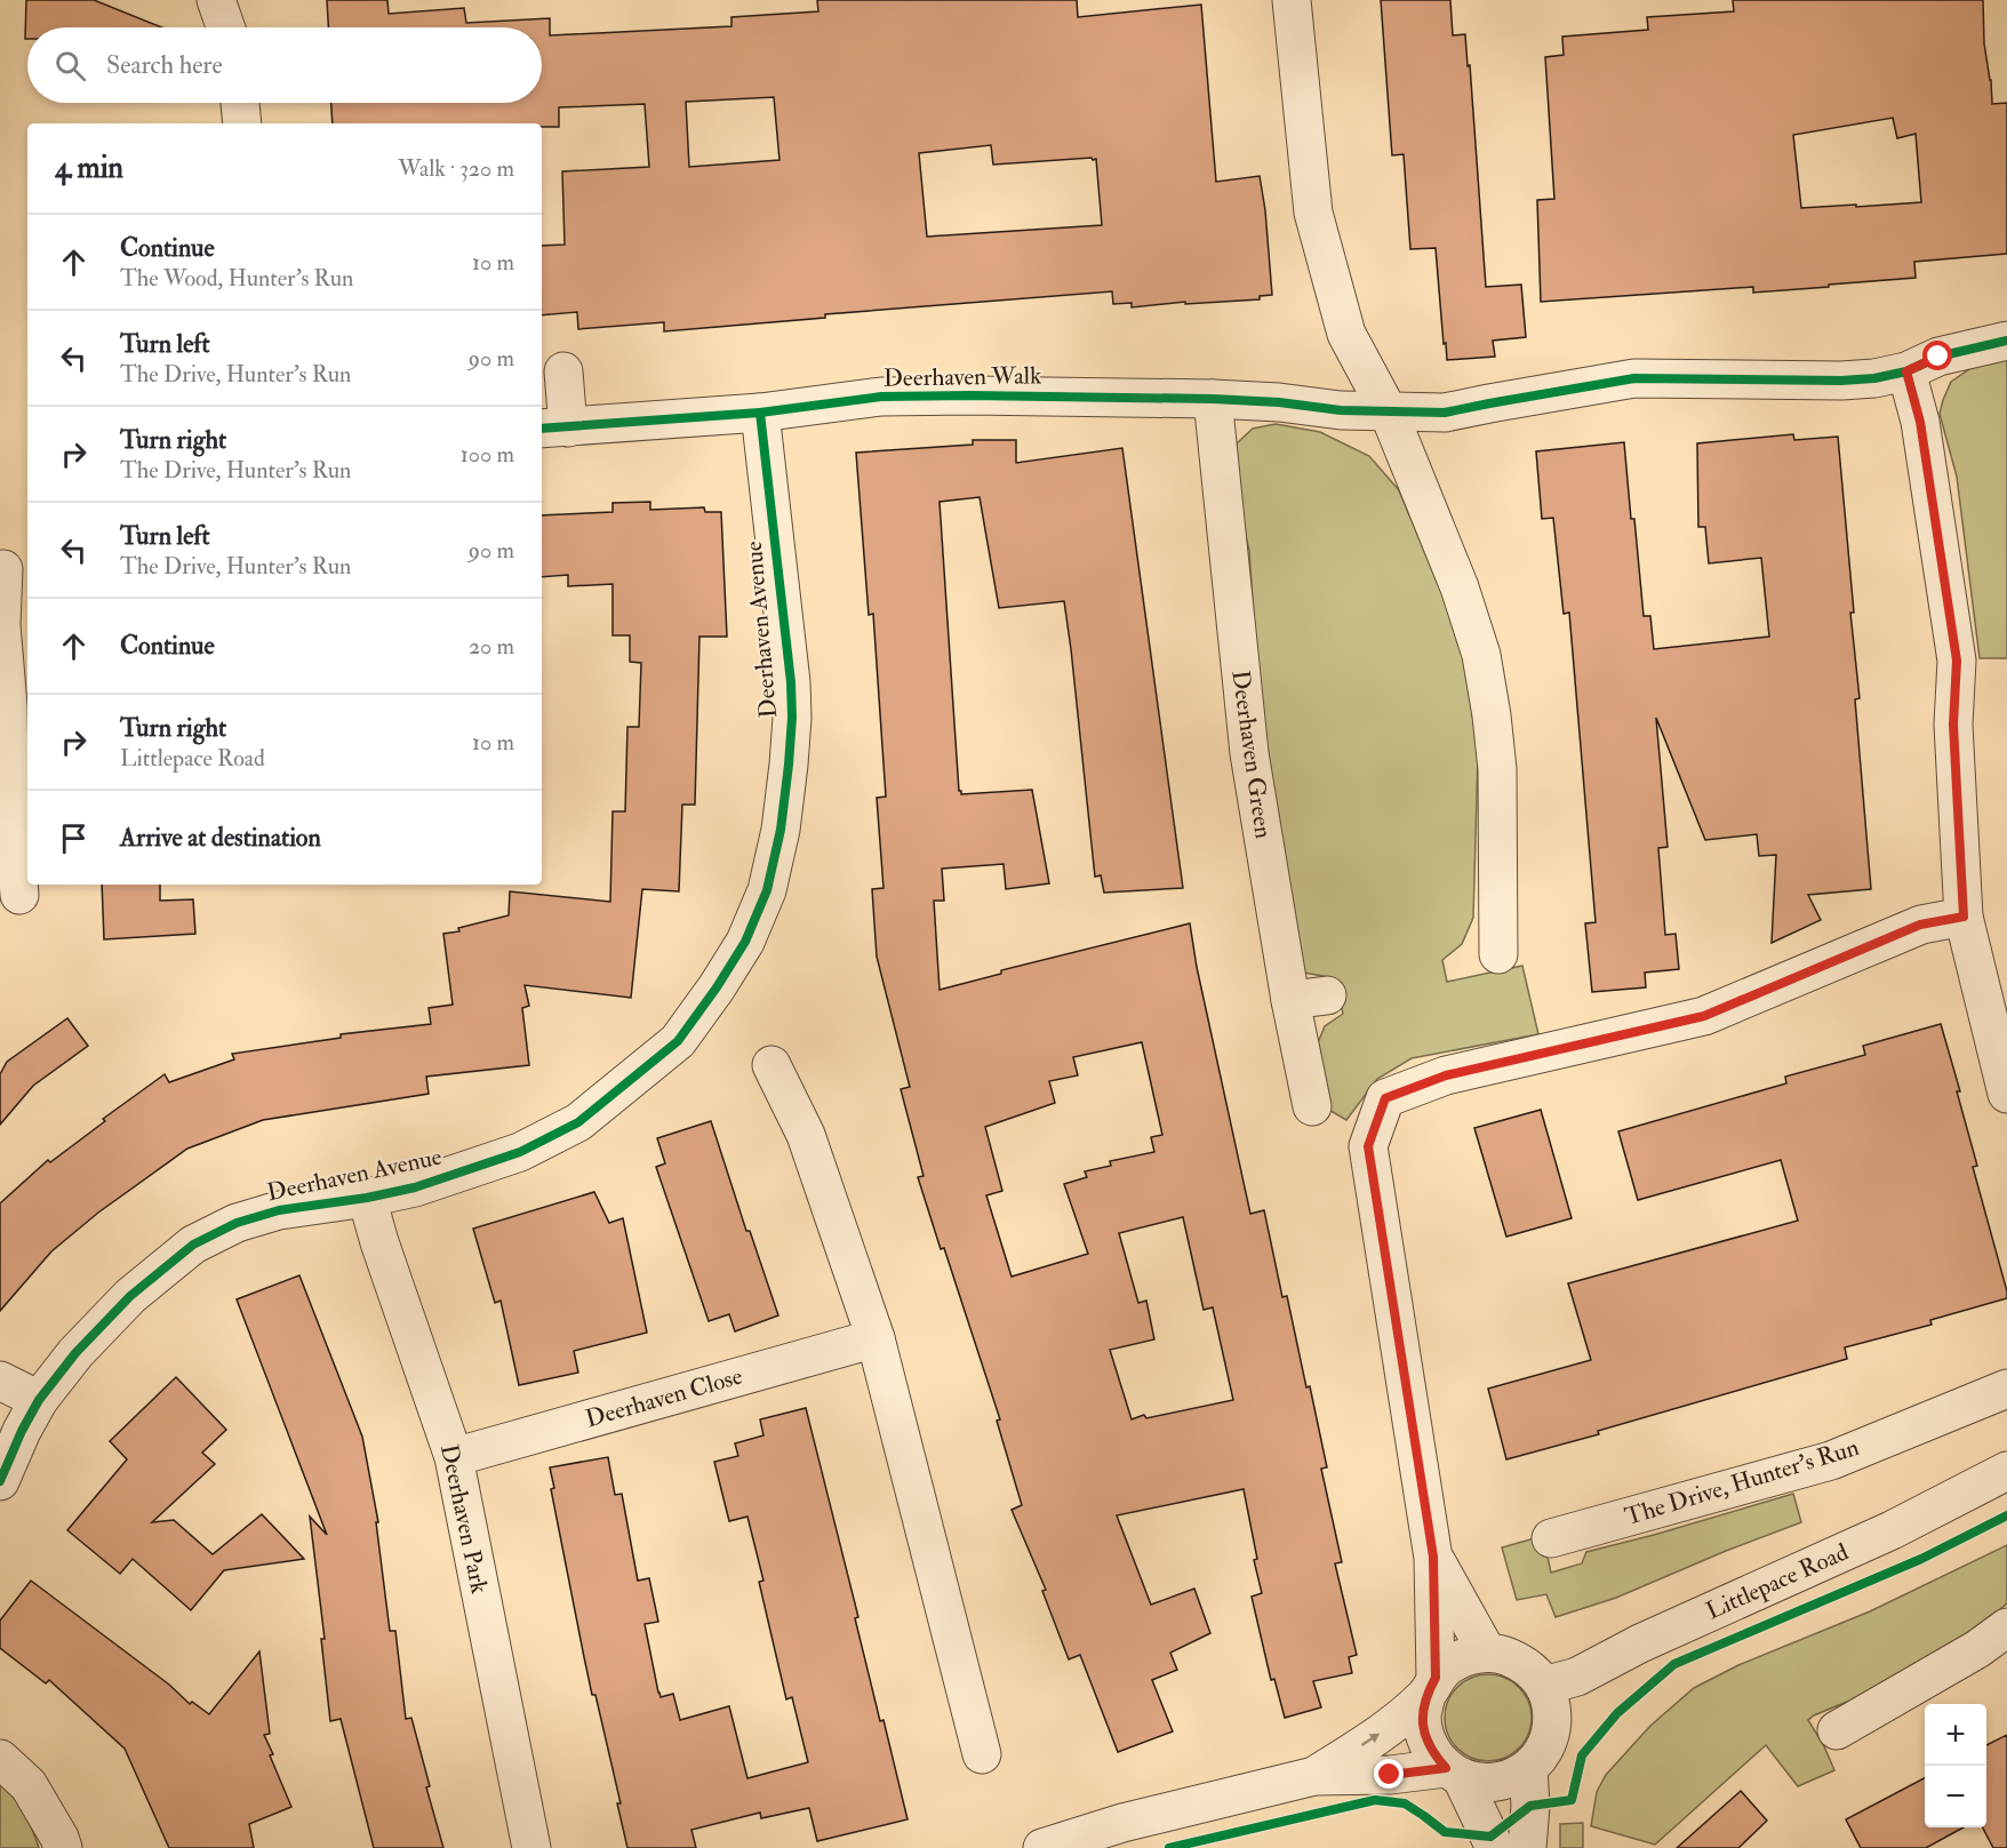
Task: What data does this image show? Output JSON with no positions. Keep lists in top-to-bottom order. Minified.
{"streets":{"street":["Deerhaven Walk","Deerhaven Avenue","Deerhaven Green","Deerhaven Close","The Drive, Hunter's Run","Deerhaven Park","Littlepace Road"]},"crossings":[["Deerhaven Walk","Deerhaven Avenue"],["Deerhaven Walk","Deerhaven Green"],["Deerhaven Avenue","Deerhaven Park"],["Deerhaven Close","Deerhaven Park"]],"page":{"search":"Search here","heading":["4 min","Walk · 320 m"],"list":[["Continue","The Wood, Hunter's Run","10 m"],["Turn left","The Drive, Hunter's Run","90 m"],["Turn right","The Drive, Hunter's Run","100 m"],["Turn left","The Drive, Hunter's Run","90 m"],["Continue","20 m"],["Turn right","Littlepace Road","10 m"],"Arrive at destination"],"map_buttons":["+","−"]}}
